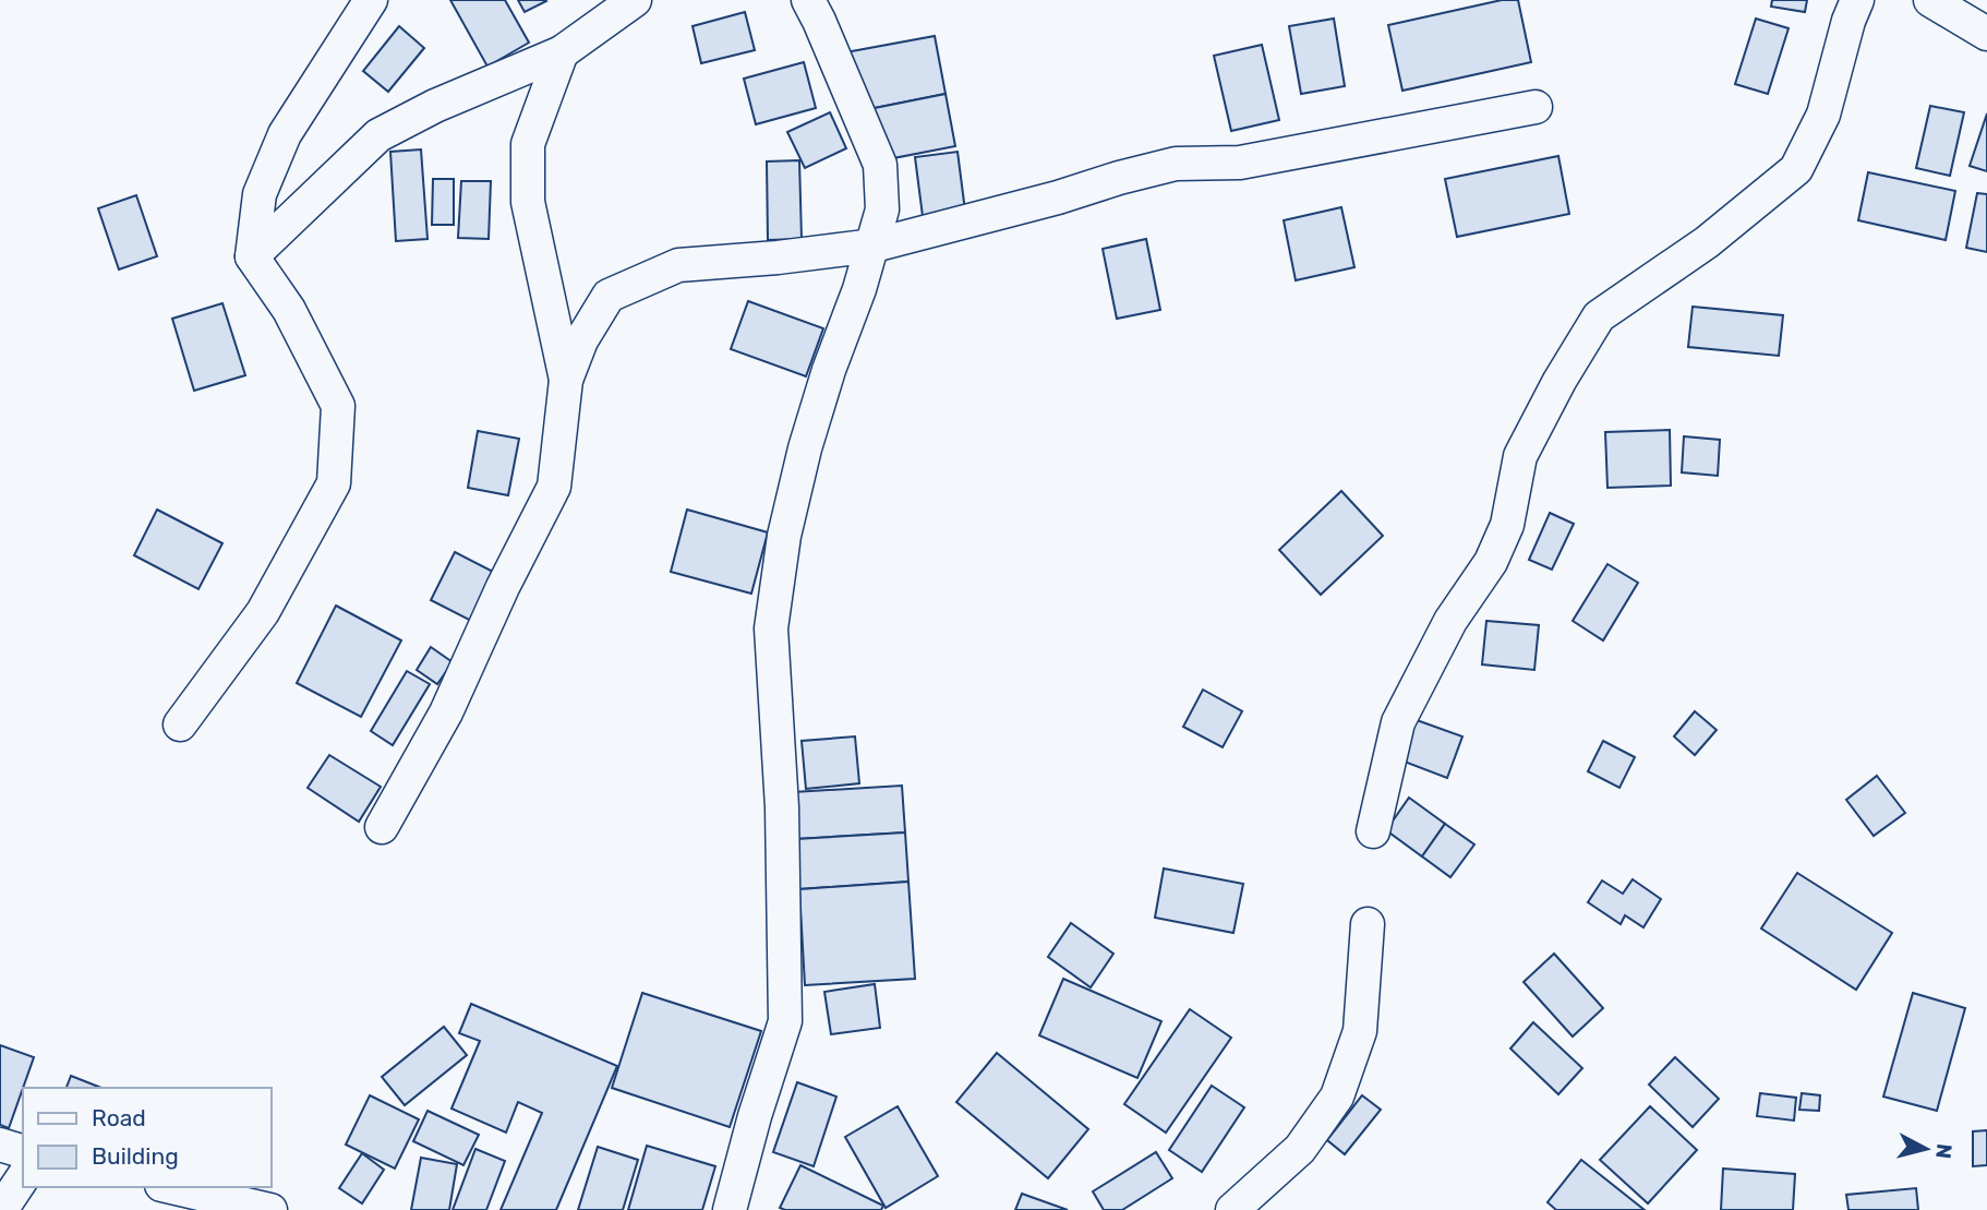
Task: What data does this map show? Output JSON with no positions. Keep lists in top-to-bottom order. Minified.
{"legend":["Road","Building"],"north":"right"}
